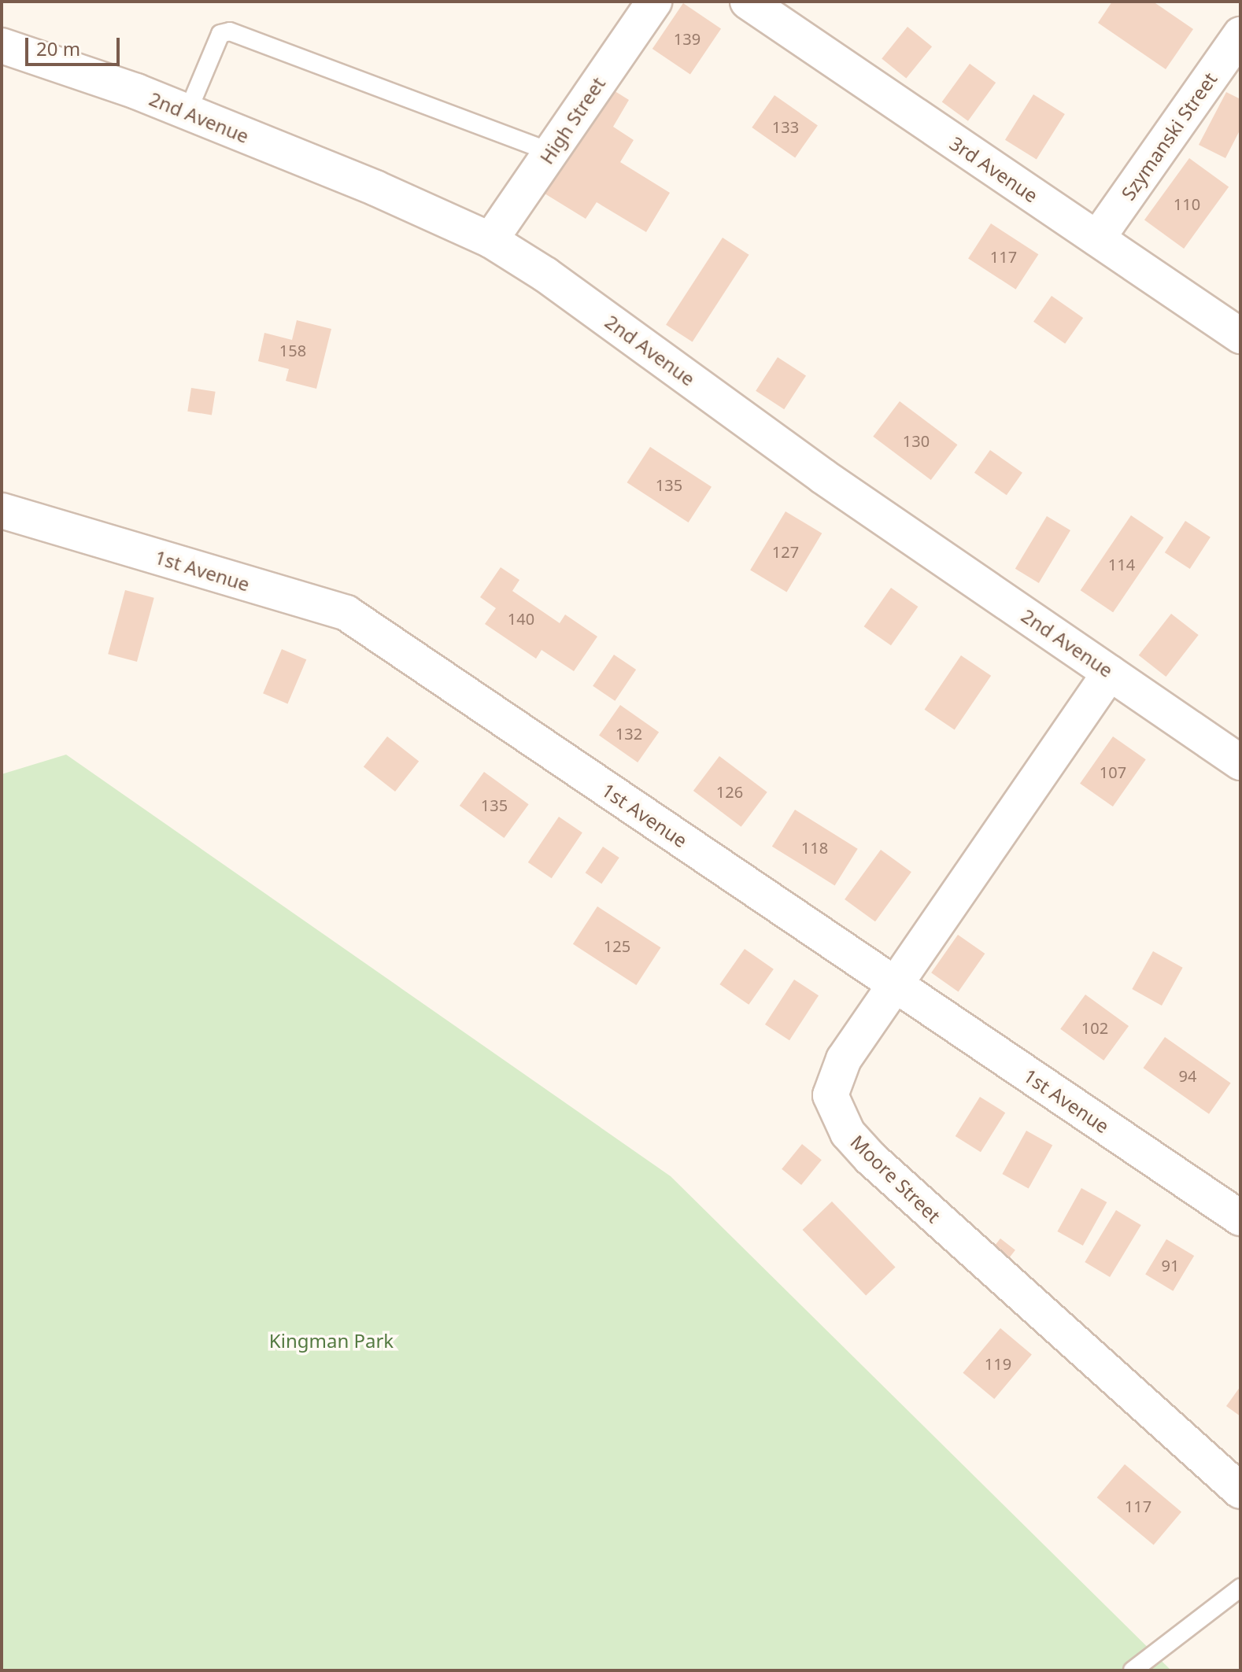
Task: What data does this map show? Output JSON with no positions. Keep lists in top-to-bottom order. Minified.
{"streets":{"street":["2nd Avenue","High Street","Szymanski Street","3rd Avenue","1st Avenue","Moore Street"]},"crossings":[["2nd Avenue","High Street"],["2nd Avenue","Moore Street"],["Szymanski Street","3rd Avenue"],["1st Avenue","Moore Street"]],"parks":["Kingman Park"],"house_numbers":["139","133","110","117","158","130","135","127","114","140","132","107","126","135","118","125","102","94","91","119","117"],"scale_bar":"20 m"}
